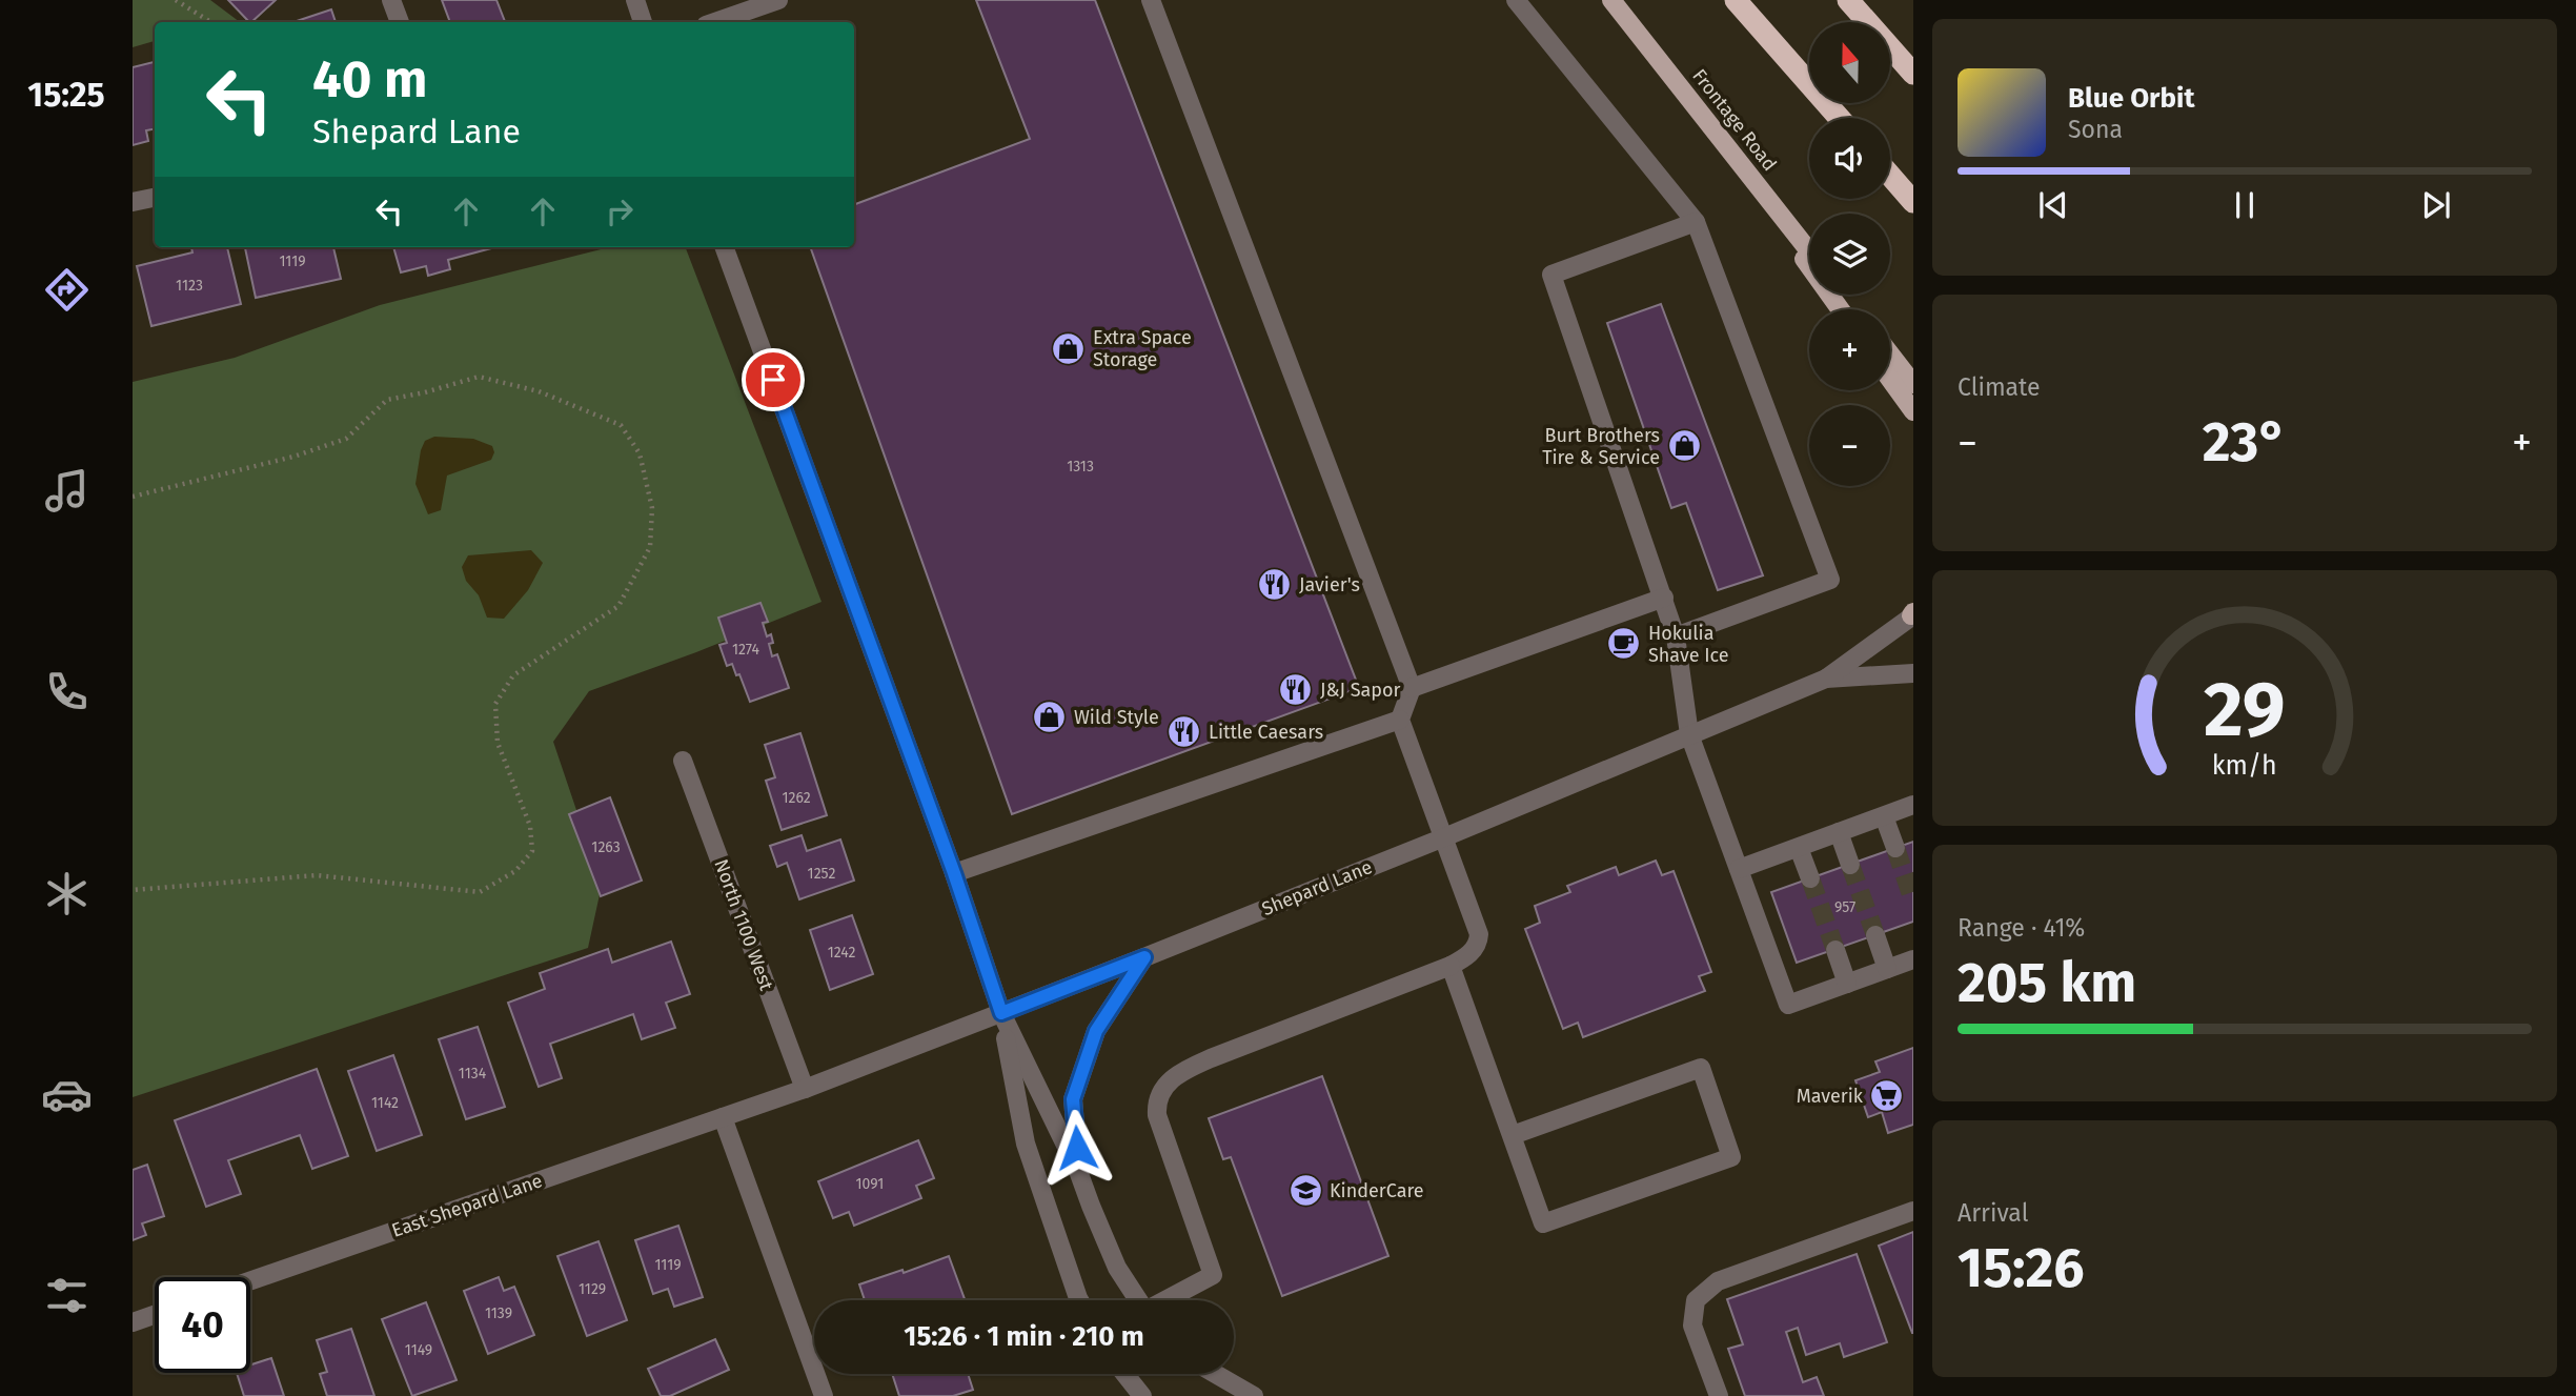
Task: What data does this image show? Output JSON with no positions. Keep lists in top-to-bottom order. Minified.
{"streets":{"main road":["Frontage Road"],"street":["Shepard Lane","North 1100 West","East Shepard Lane"]},"crossings":[["Shepard Lane","North 1100 West"],["Shepard Lane","East Shepard Lane"],["North 1100 West","East Shepard Lane"]],"places":{"shop":["Extra Space Storage","Burt Brothers Tire & Service","Wild Style"],"restaurant":["Javier's","J&J Sapor","Little Caesars"],"cafe":["Hokulia Shave Ice"],"supermarket":["Maverik"],"school or university":["KinderCare"]},"house_numbers":["1119","1123","1313","1274","1262","1263","1252","957","1242","1134","1142","1091","1119","1129","1139","1149"],"north":"top","page":{"tabs":"15:25","map_buttons":["+","−"],"turn":["40 m","Shepard Lane"],"song":["Blue Orbit","Sona"],"tile":["Climate",["Range · 41%","205 km"],["Arrival","15:26"]],"heat":["−","23°","+"],"limit":"40","trip":"15:26 · 1 min · 210 m","gauge":["29","km/h"]}}
